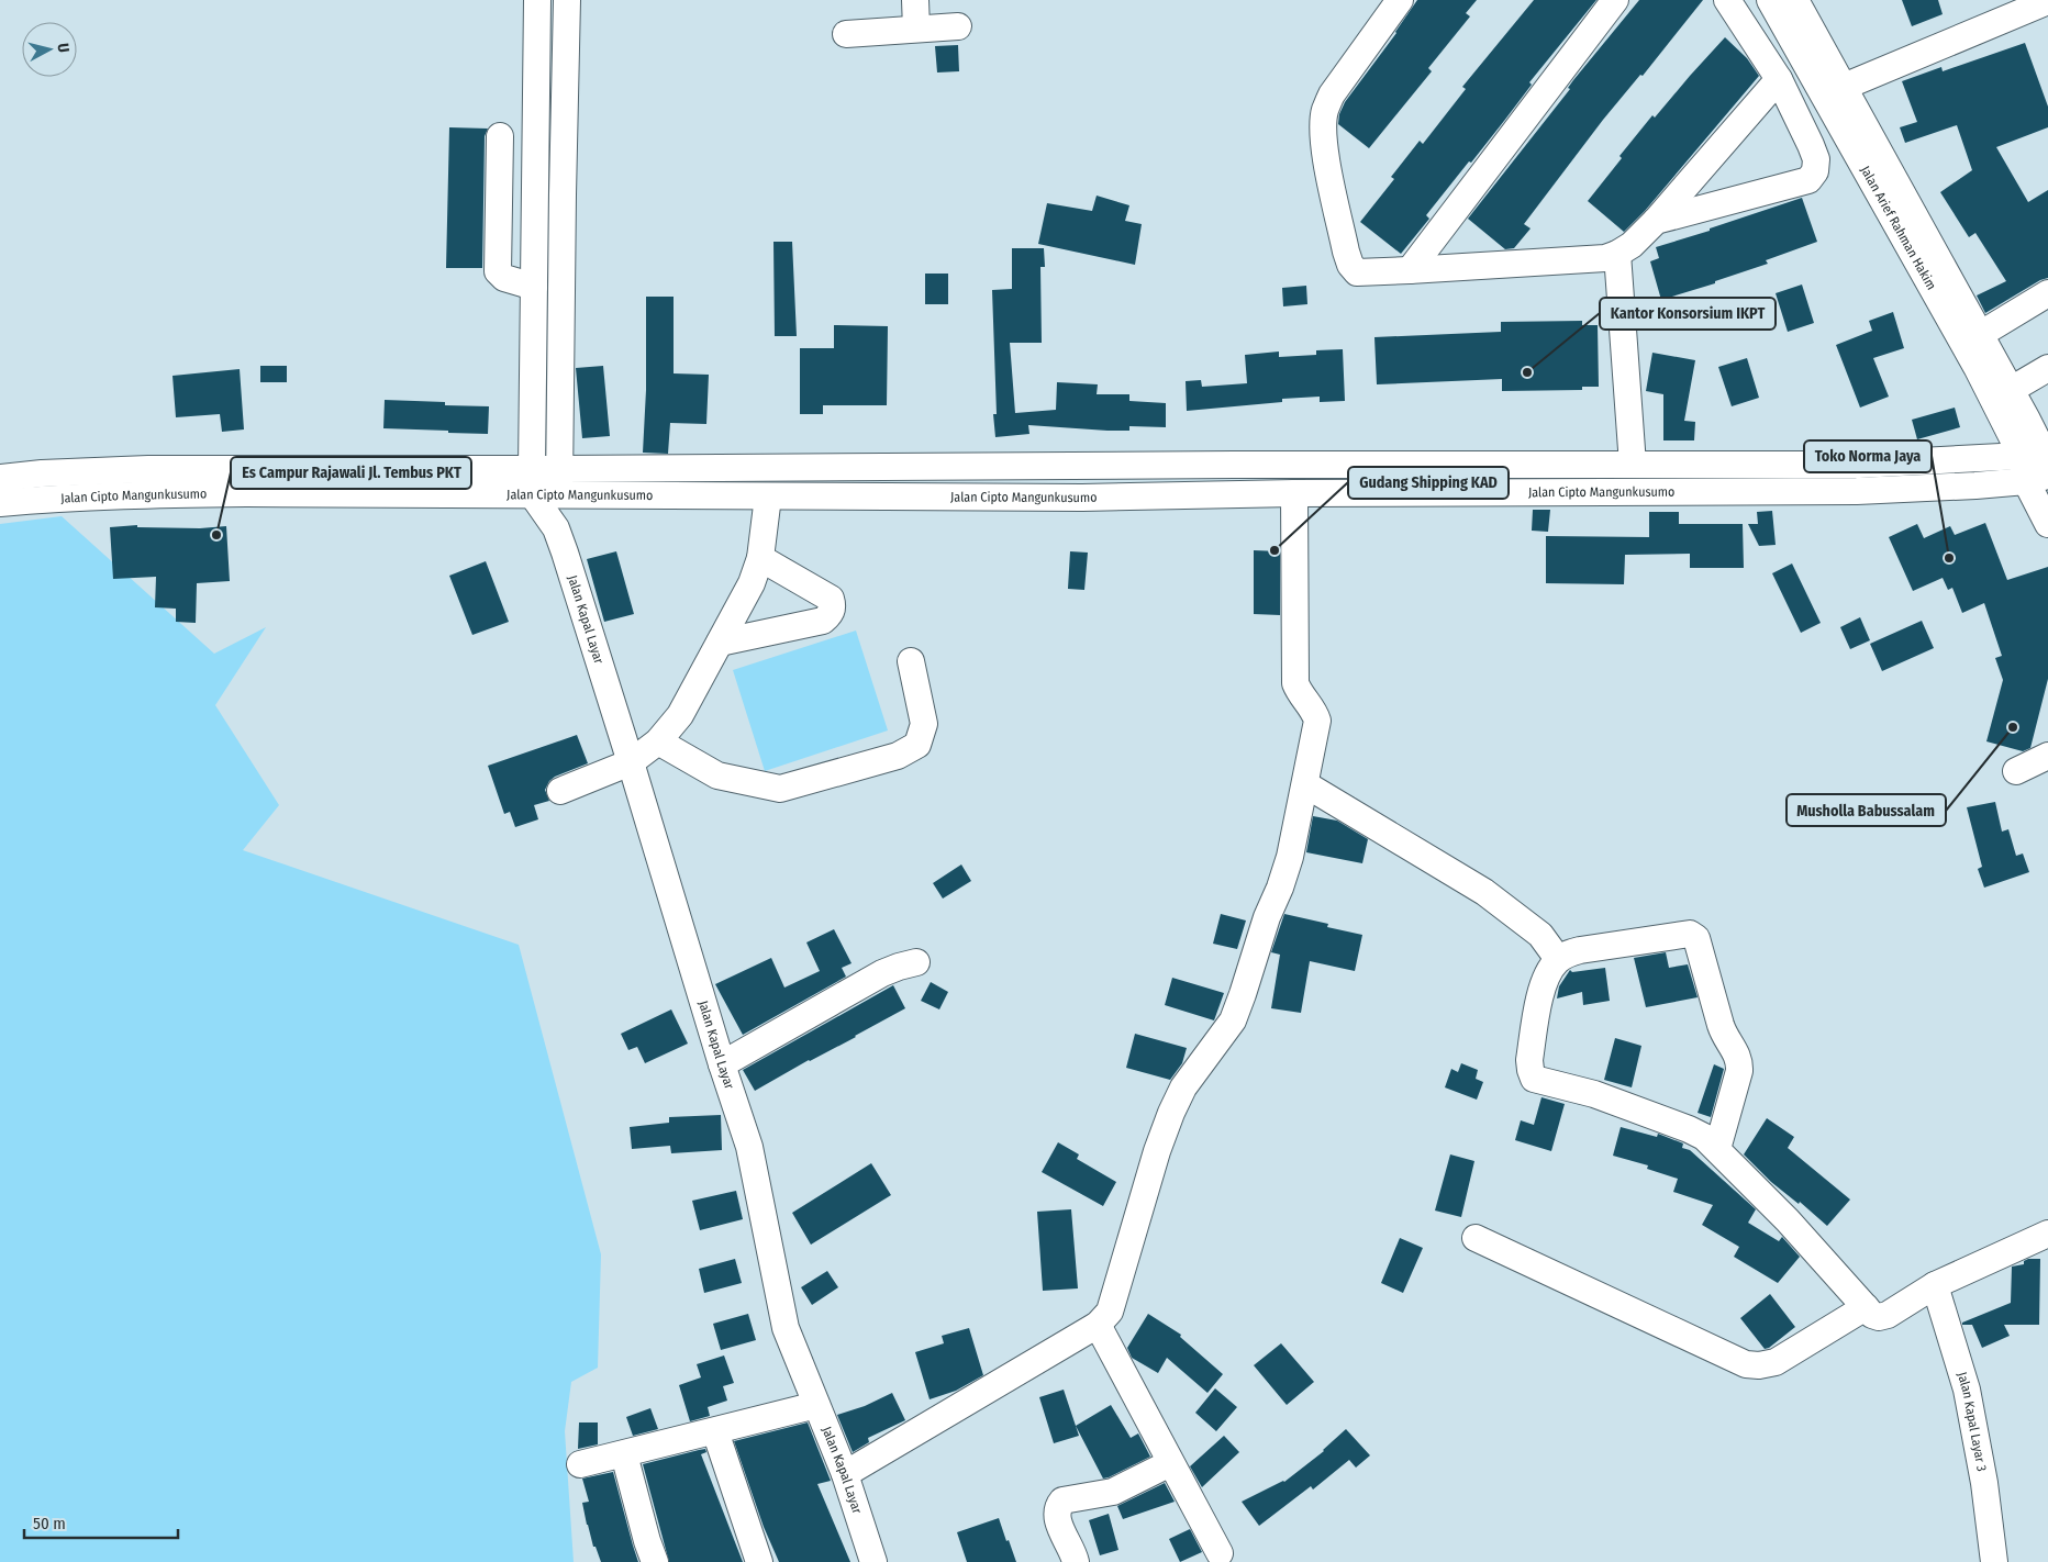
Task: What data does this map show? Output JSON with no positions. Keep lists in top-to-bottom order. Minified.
{"streets":{"street":["Jalan Arief Rahman Hakim","Jalan Cipto Mangunkusumo","Jalan Kapal Layar","Jalan Kapal Layar 3"]},"crossings":[["Jalan Arief Rahman Hakim","Jalan Cipto Mangunkusumo"]],"places":["Kantor Konsorsium IKPT","Es Campur Rajawali Jl. Tembus PKT","Gudang Shipping KAD","Toko Norma Jaya","Musholla Babussalam"],"scale_bar":"50 m","north":"right"}
